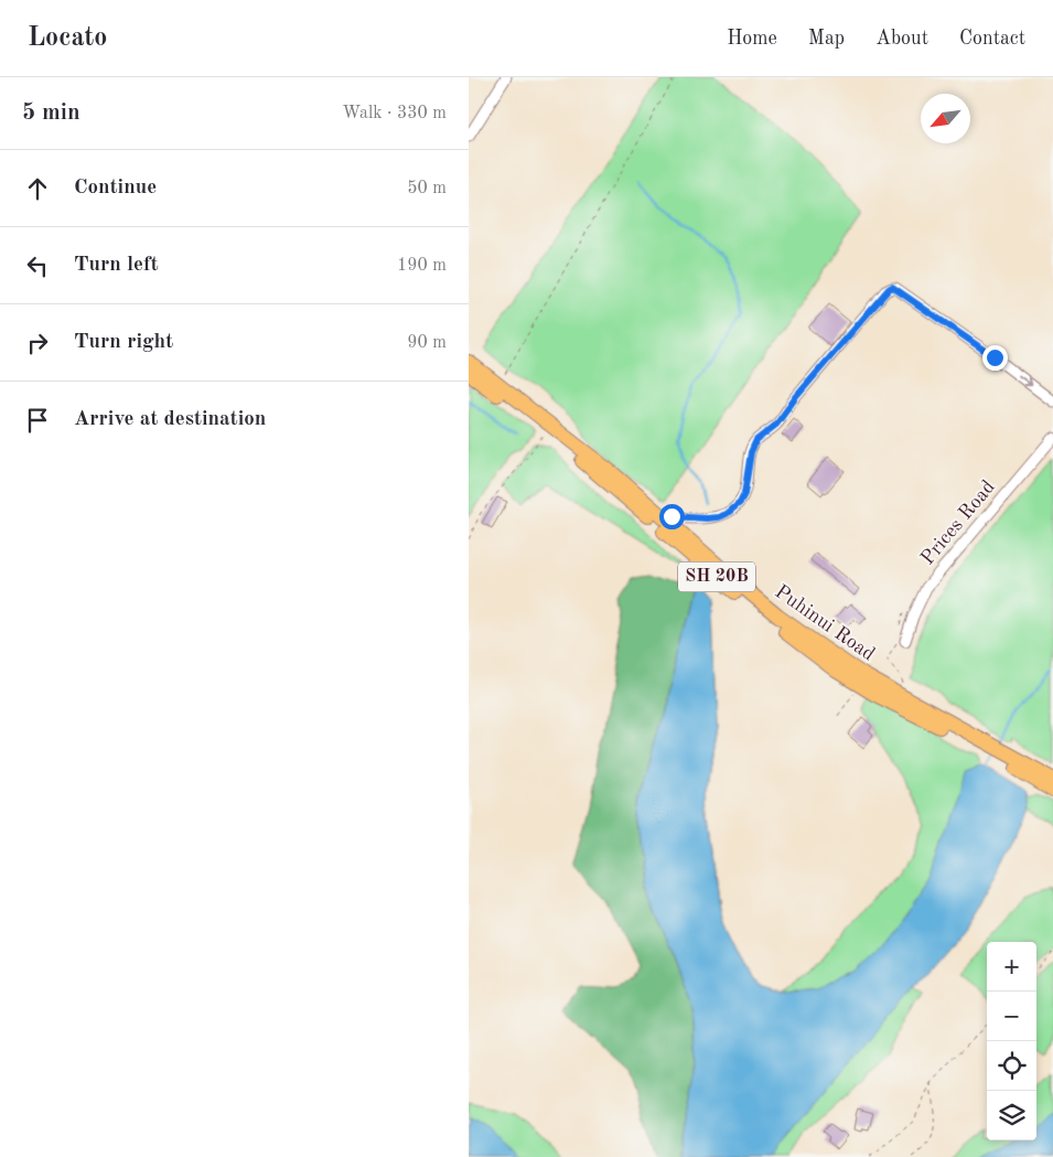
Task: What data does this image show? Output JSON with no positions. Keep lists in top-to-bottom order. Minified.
{"streets":{"highway":["SH 20B","Puhinui Road"],"street":["Prices Road"]},"north":"bottom left","page":{"header":"Locato","nav":["Home","Map","About","Contact"],"heading":["5 min","Walk · 330 m"],"list":[["Continue","50 m"],["Turn left","190 m"],["Turn right","90 m"],"Arrive at destination"],"map_buttons":["+","−"]}}
